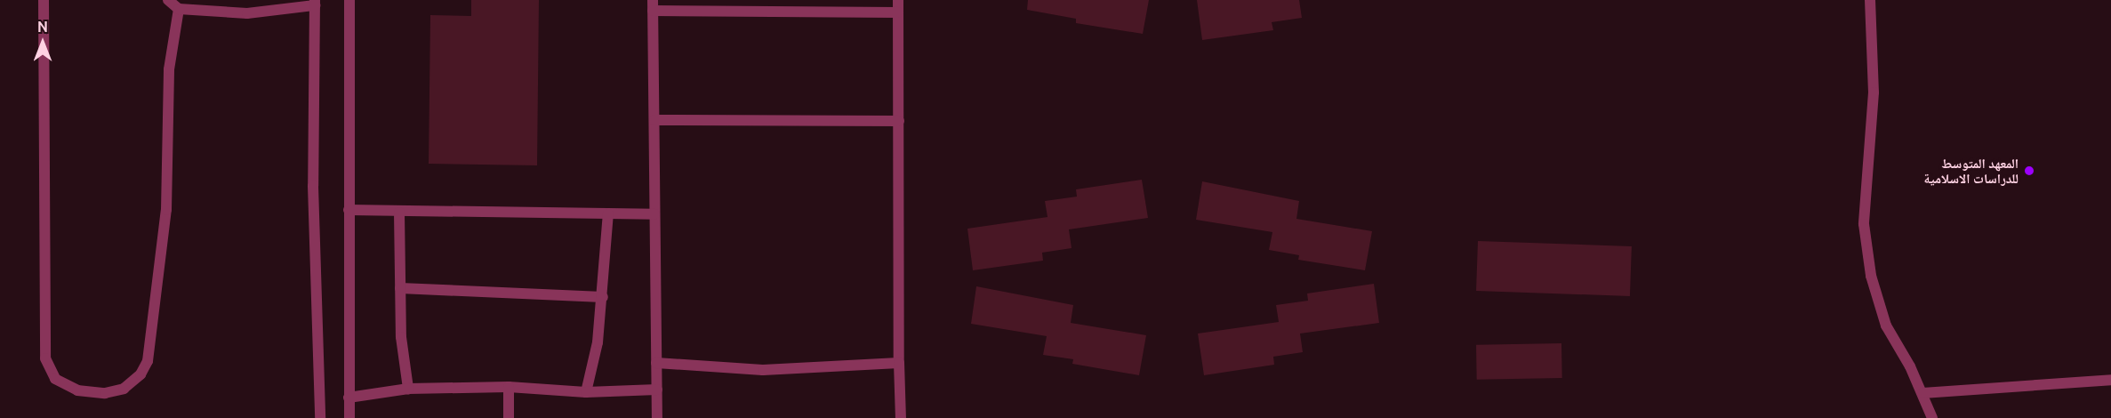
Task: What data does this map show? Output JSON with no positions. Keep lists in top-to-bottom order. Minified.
{"places":["المعهد المتوسط للدراسات الاسلامية"],"north":"top"}
